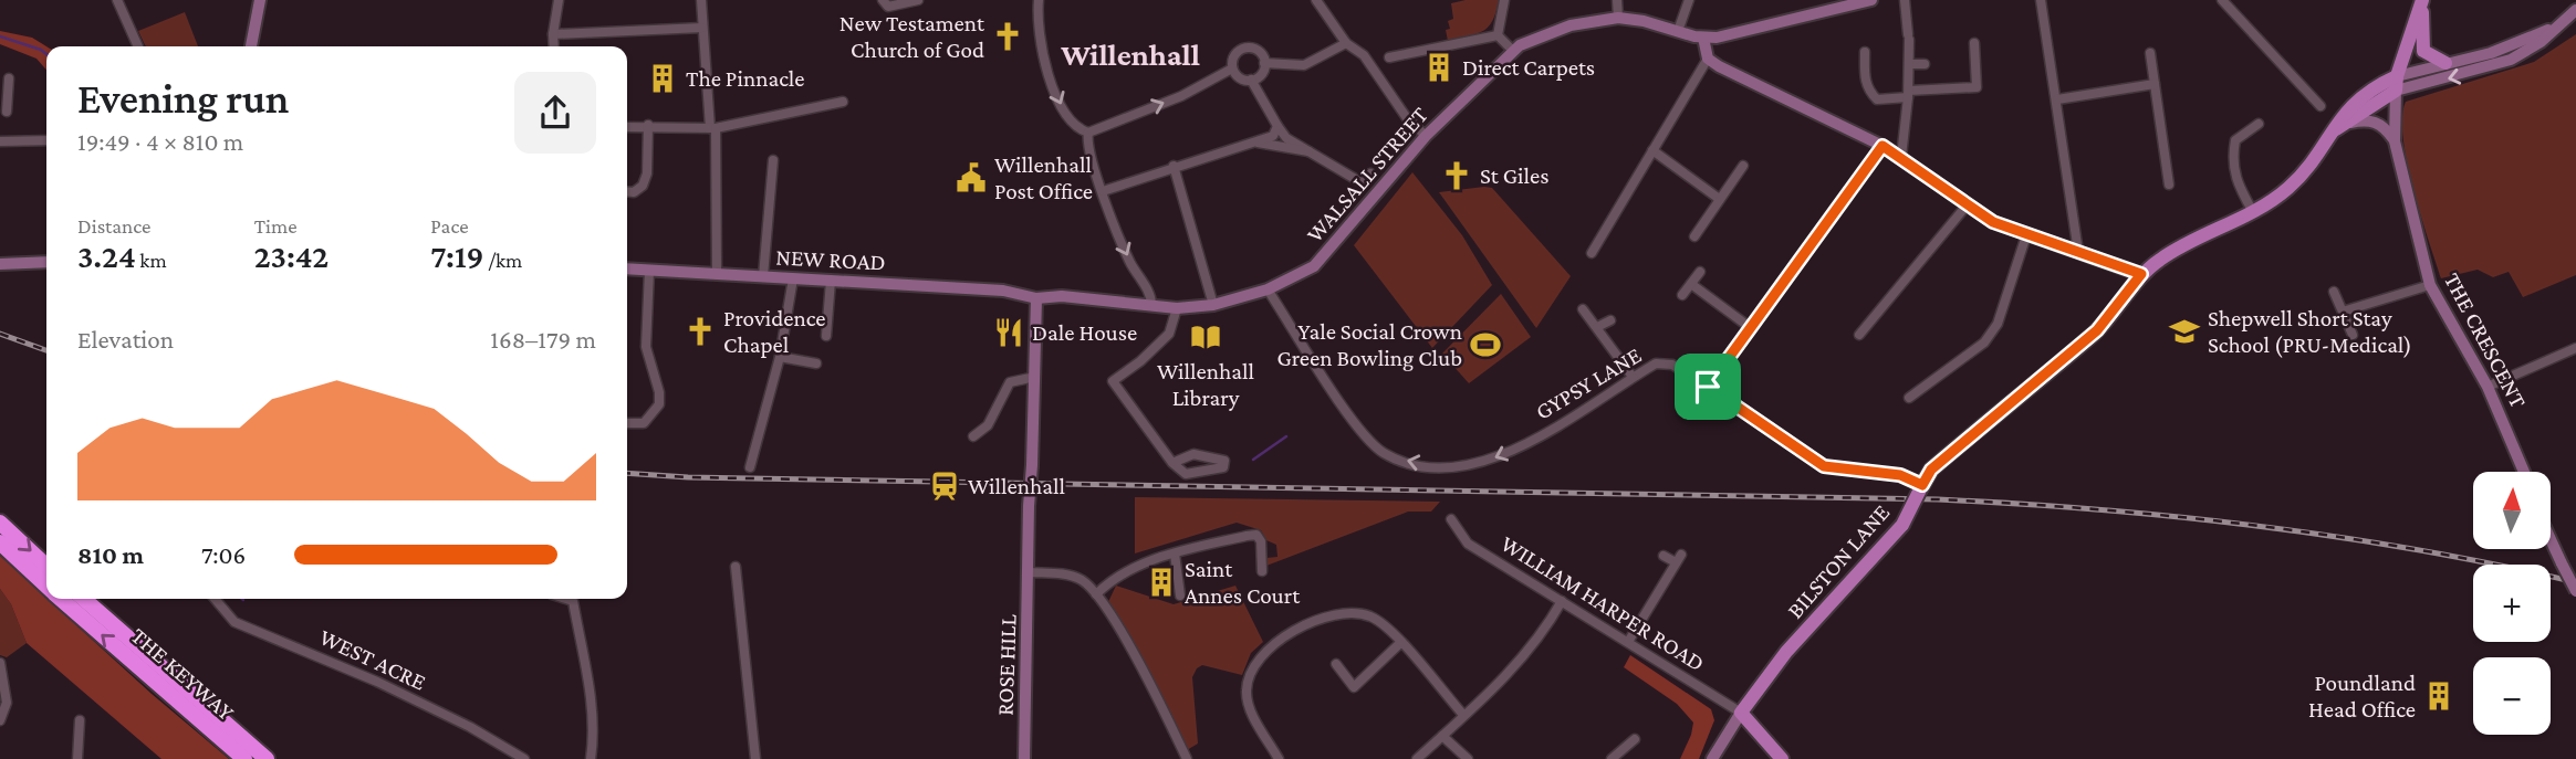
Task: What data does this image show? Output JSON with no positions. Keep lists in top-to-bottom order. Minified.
{"streets":{"highway":["THE KEYWAY"],"main road":["WALSALL STREET","NEW ROAD","THE CRESCENT","BILSTON LANE","ROSE HILL"],"street":["GYPSY LANE","WILLIAM HARPER ROAD","WEST ACRE"]},"crossings":[["WALSALL STREET","NEW ROAD"],["WALSALL STREET","GYPSY LANE"],["WALSALL STREET","ROSE HILL"],["NEW ROAD","ROSE HILL"],["THE CRESCENT","BILSTON LANE"],["GYPSY LANE","BILSTON LANE"],["BILSTON LANE","WILLIAM HARPER ROAD"]],"districts":["Willenhall"],"places":{"church":["New Testament Church of God","St Giles","Providence Chapel"],"building":["Direct Carpets","The Pinnacle","Saint Annes Court","Poundland Head Office"],"public building":["Willenhall Post Office"],"school or university":["Shepwell Short Stay School (PRU-Medical)"],"restaurant":["Dale House"],"library":["Willenhall Library"],"sports":["Yale Social Crown Green Bowling Club"],"station":["Willenhall"]},"north":"top","page":{"heading":["Evening run","19:49 · 4 × 810 m"],"stats":[["Distance","3.24 km"],["Time","23:42"],["Pace","7:19 /km"]],"chart":["Elevation","168–179 m"],"map_buttons":["+","−"],"list":[{"name":"810 m","note":"7:06"}]}}
